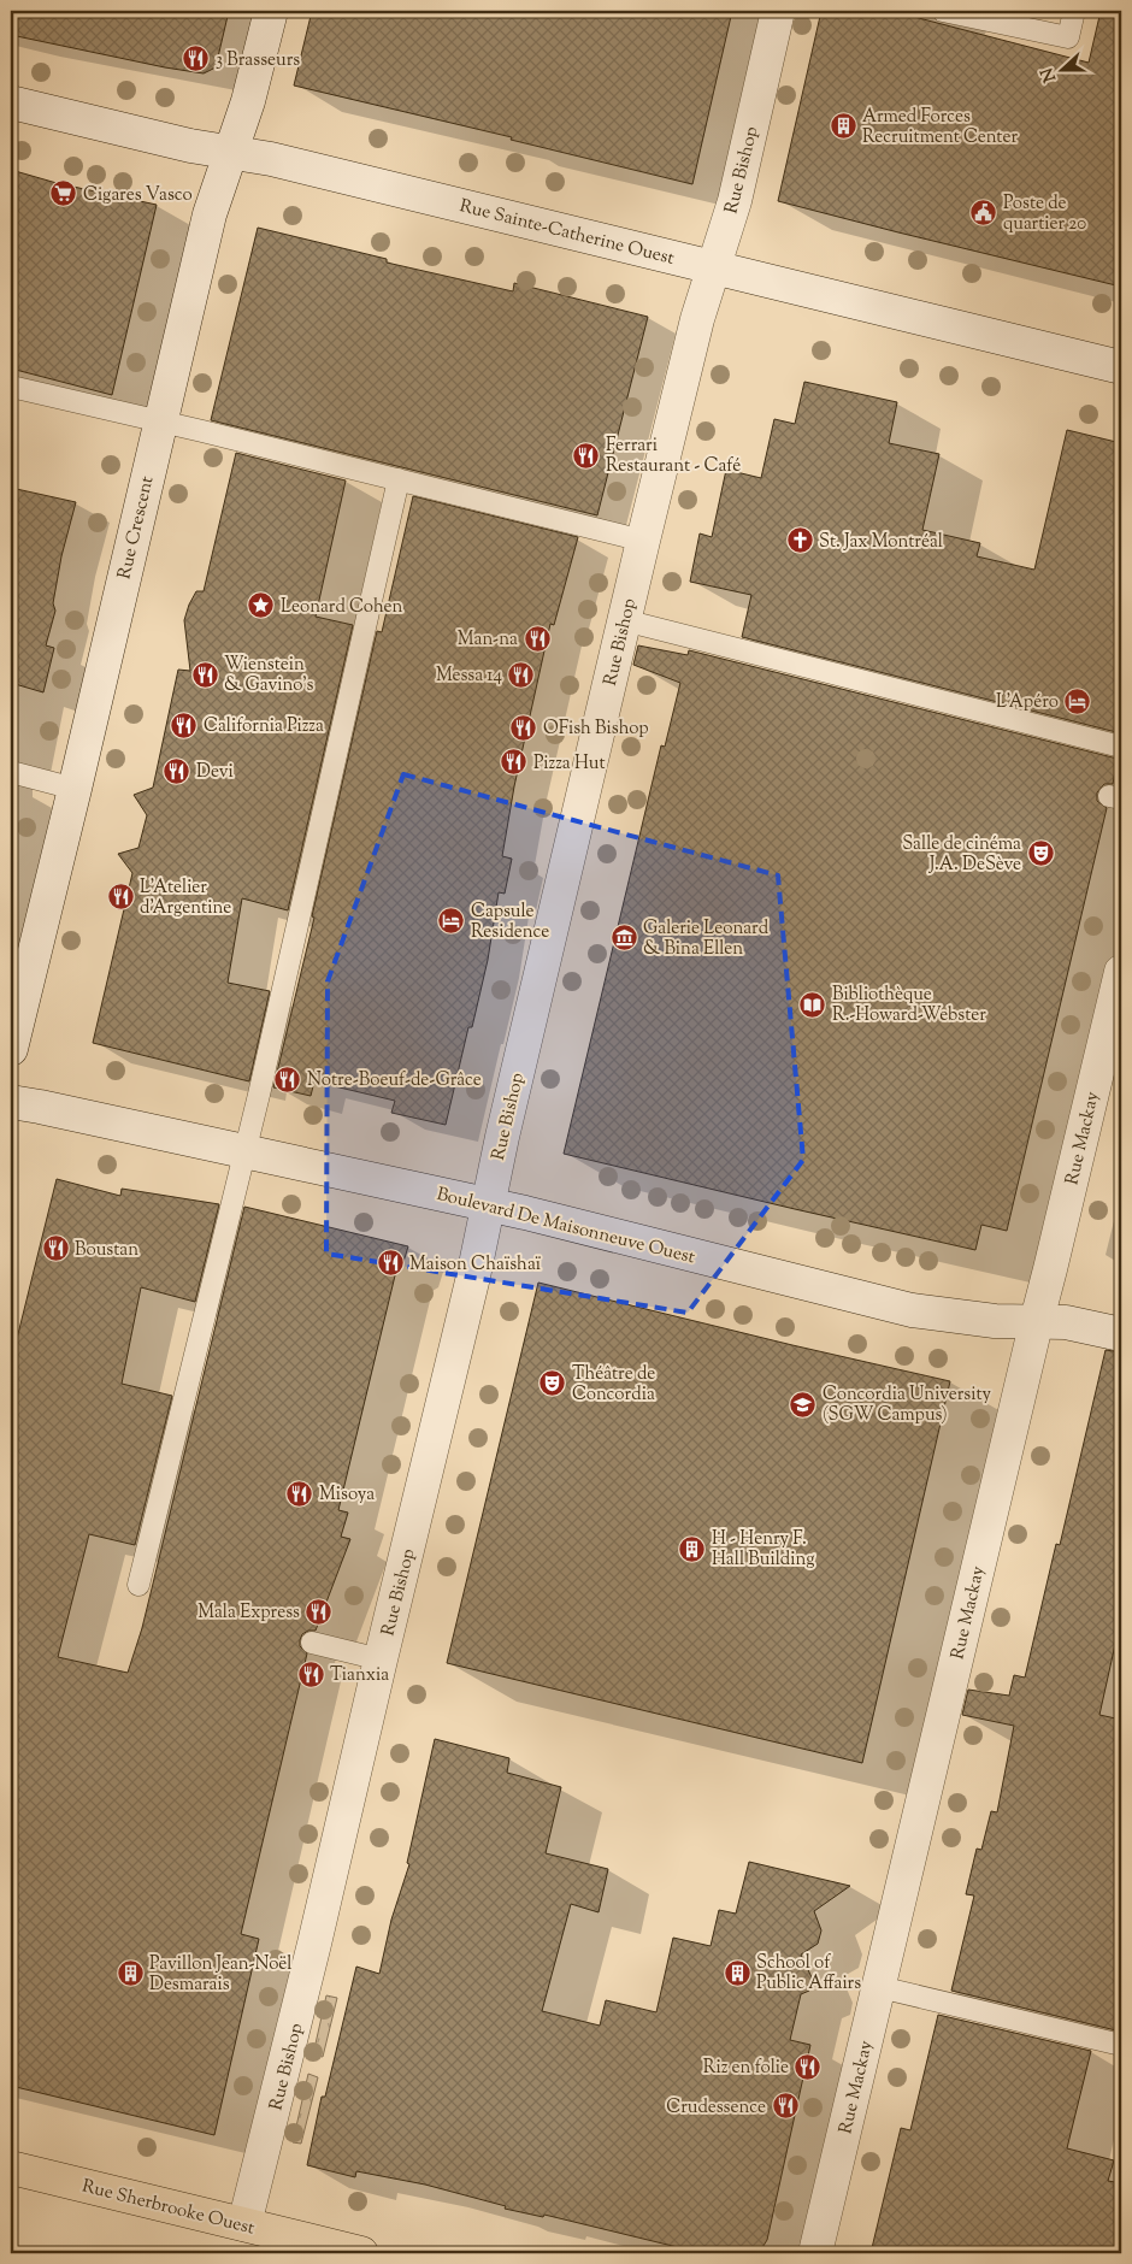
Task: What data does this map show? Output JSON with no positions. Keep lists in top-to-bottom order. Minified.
{"streets":{"main road":["Rue Sherbrooke Ouest"],"street":["Rue Bishop","Rue Sainte-Catherine Ouest","Rue Crescent","Rue Mackay","Boulevard De Maisonneuve Ouest"]},"crossings":[["Rue Bishop","Rue Sainte-Catherine Ouest"],["Rue Bishop","Boulevard De Maisonneuve Ouest"],["Rue Bishop","Rue Sherbrooke Ouest"],["Rue Sainte-Catherine Ouest","Rue Crescent"],["Rue Mackay","Boulevard De Maisonneuve Ouest"]],"places":{"restaurant":["3 Brasseurs","Ferrari Restaurant - Café","Man-na","Wienstein & Gavino's","Messa 14","California Pizza","OFish Bishop","Pizza Hut","Devi","L'Atelier d'Argentine","Notre-Boeuf-de-Grâce","Boustan","Maison Chaïshaï","Misoya","Mala Express","Tianxia","Riz en folie","Crudessence"],"building":["Armed Forces Recruitment Center","H - Henry F. Hall Building","School of Public Affairs","Pavillon Jean-Noël Desmarais"],"supermarket":["Cigares Vasco"],"public building":["Poste de quartier 20"],"church":["St. Jax Montréal"],"place":["Leonard Cohen"],"hotel":["L'Apéro","Capsule Residence"],"theatre":["Salle de cinéma J.A. DeSève","Théâtre de Concordia"],"museum":["Galerie Leonard & Bina Ellen"],"library":["Bibliothèque R.-Howard-Webster"],"school or university":["Concordia University (SGW Campus)"]},"north":"left"}
